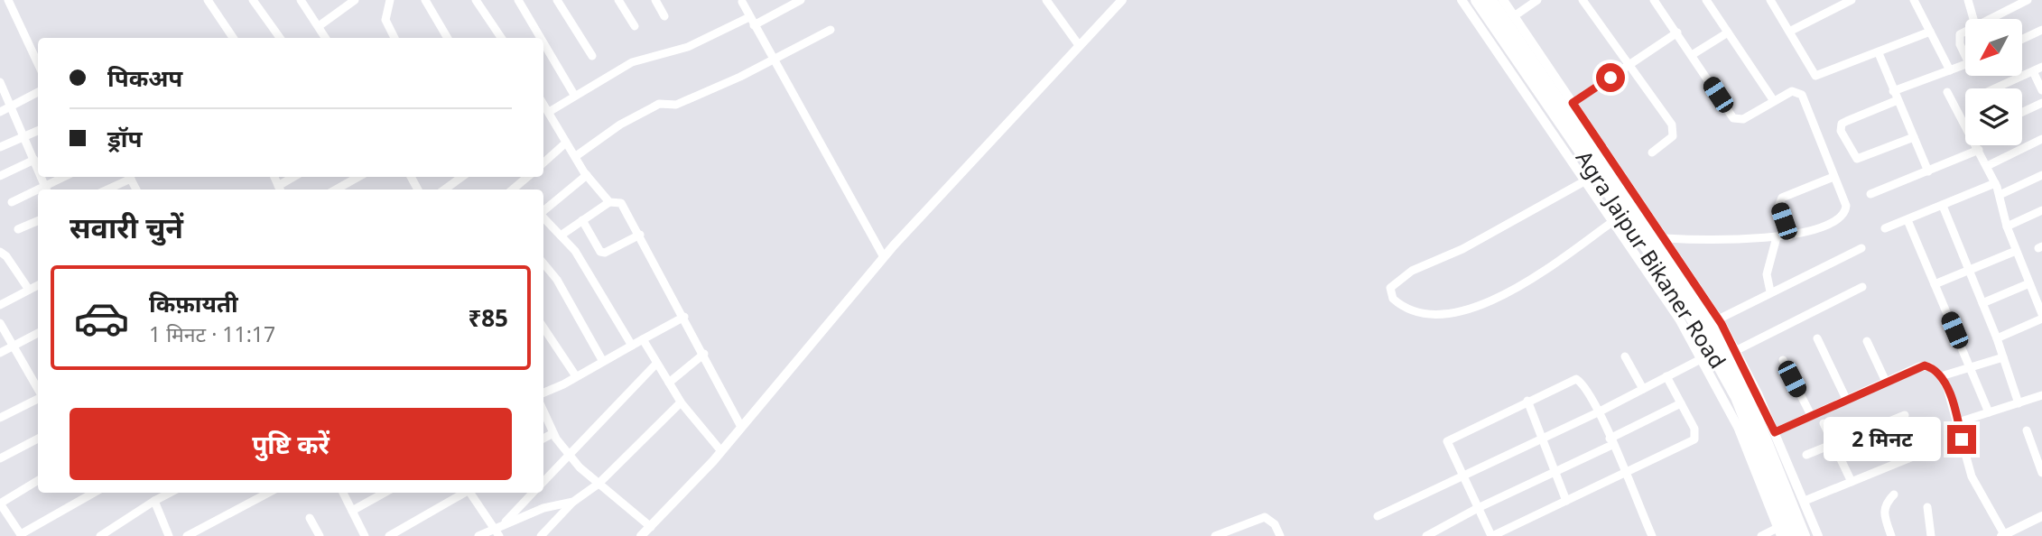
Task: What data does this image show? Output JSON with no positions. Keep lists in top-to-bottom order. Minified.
{"streets":{"highway":["Agra Jaipur Bikaner Road"]},"north":"bottom left","page":{"banner":["पिकअप","ड्रॉप"],"heading":"सवारी चुनें","list":[{"name":"किफ़ायती","note":"1 मिनट · 11:17","value":"₹85"}],"buttons":"पुष्टि करें","bubble":"2 मिनट"}}
